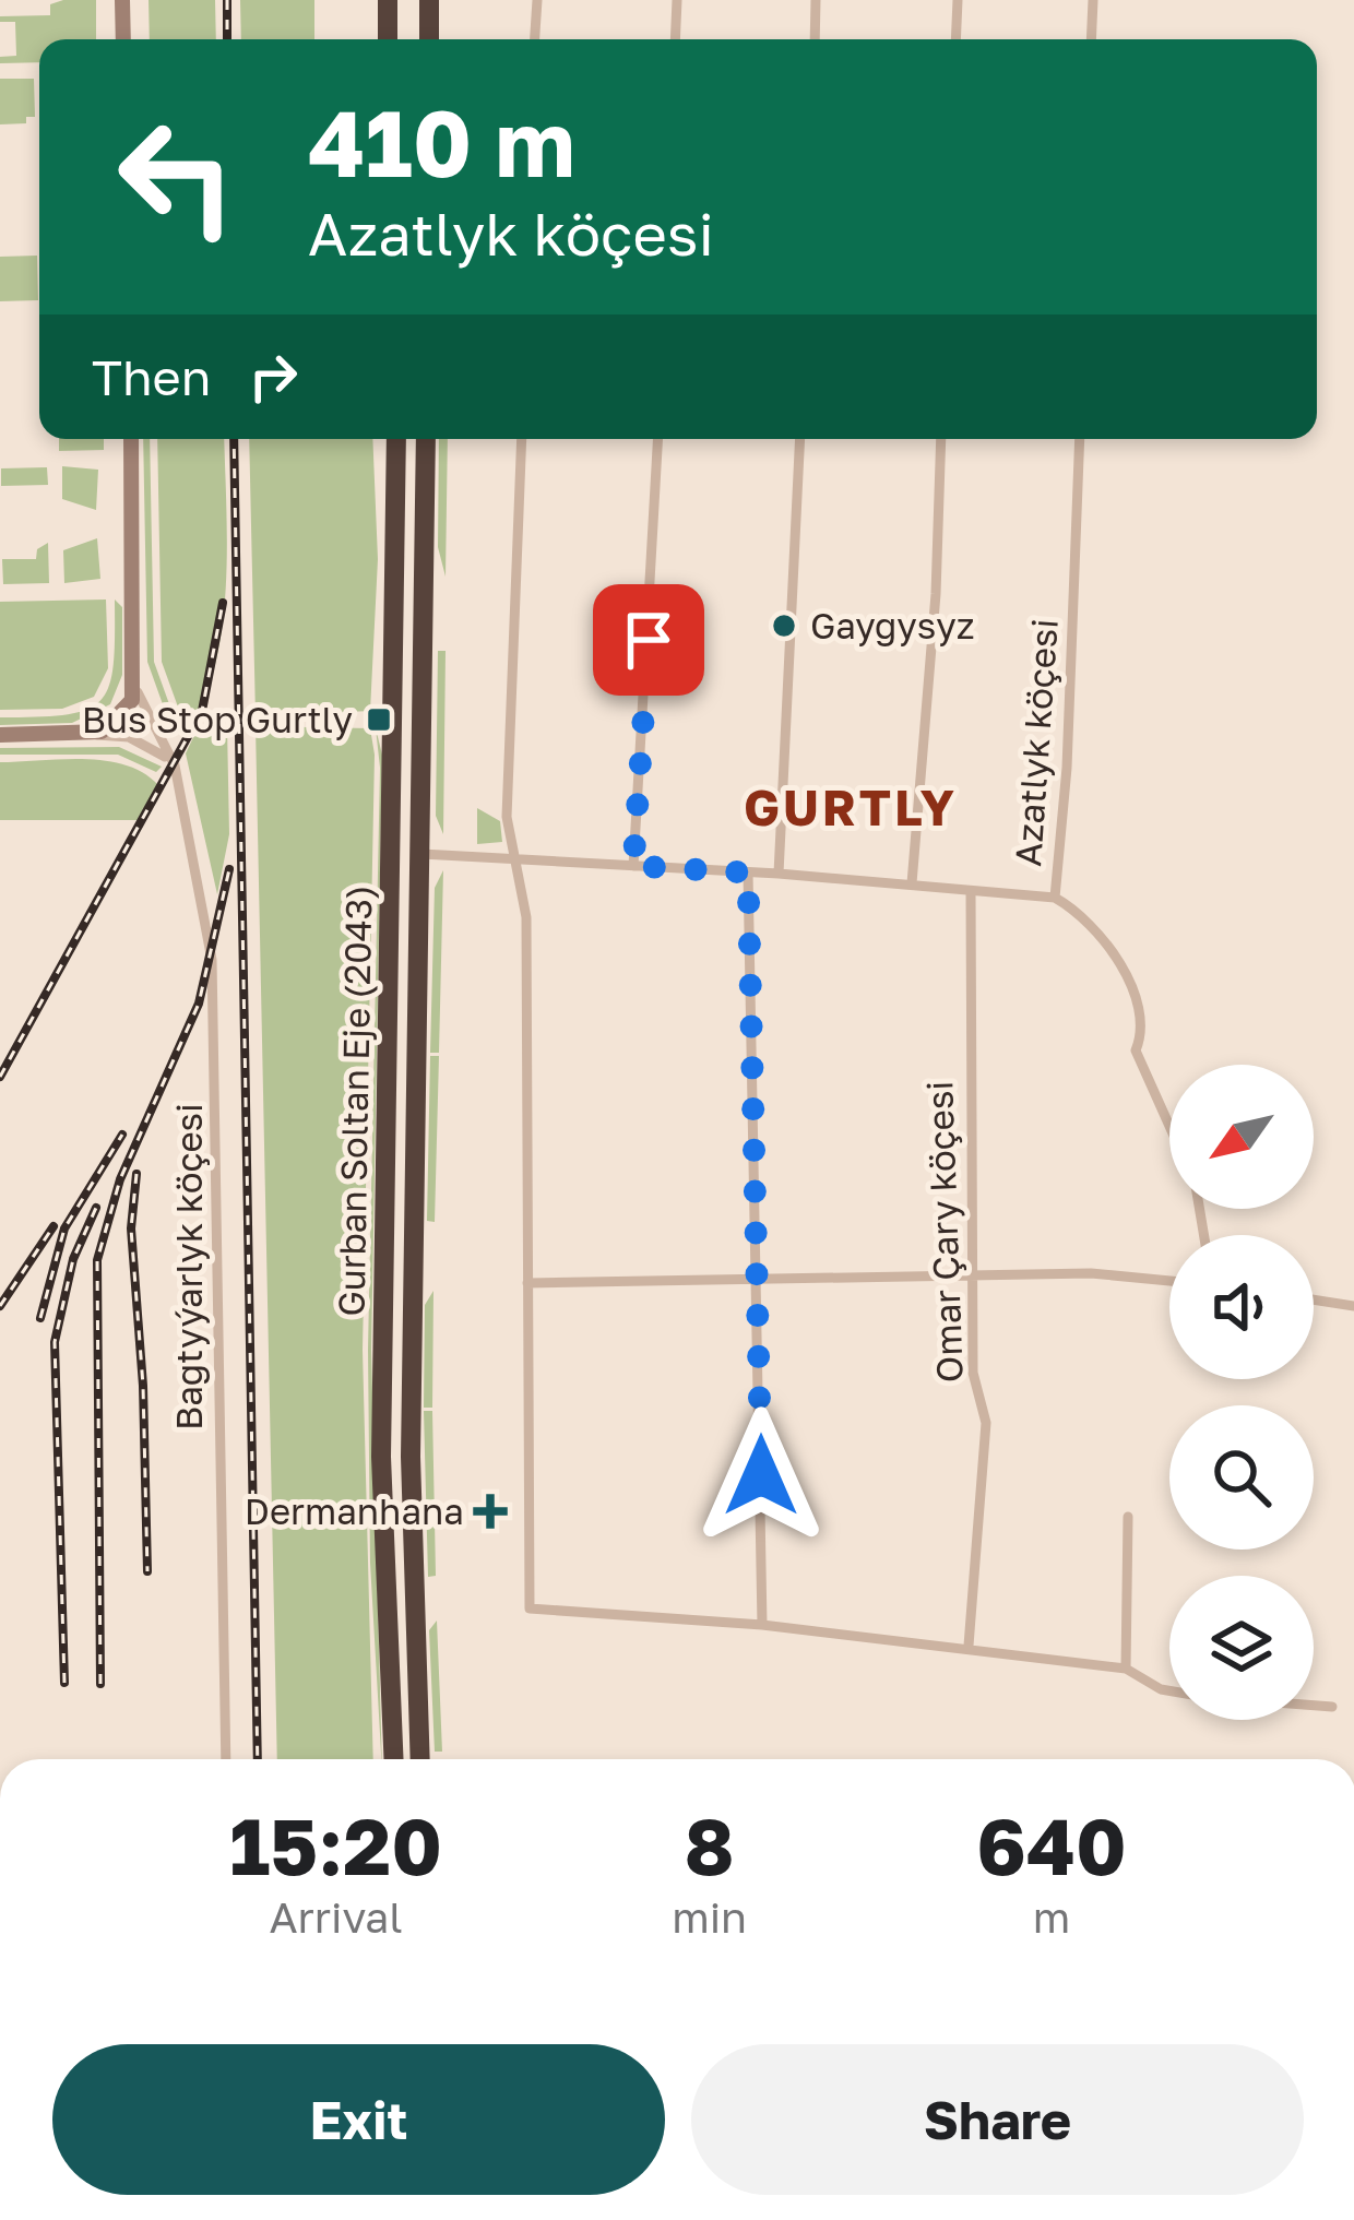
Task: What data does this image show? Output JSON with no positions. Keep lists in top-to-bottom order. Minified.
{"streets":{"highway":["Gurban Soltan Eje (2043)"],"street":["Azatlyk köçesi","Omar Çary köçesi","Bagtyýarlyk köçesi"]},"crossings":[["Azatlyk köçesi","Gurban Soltan Eje (2043)"],["Azatlyk köçesi","Omar Çary köçesi"]],"districts":["GURTLY"],"places":{"other":["Gaygysyz"],"transit":["Bus Stop Gurtly"],"health":["Dermanhana"]},"north":"bottom left","page":{"turn":["410 m","Azatlyk köçesi"],"then":"Then","eta":["15:20","Arrival","8","min","640","m"],"buttons":["Exit","Share"]}}
